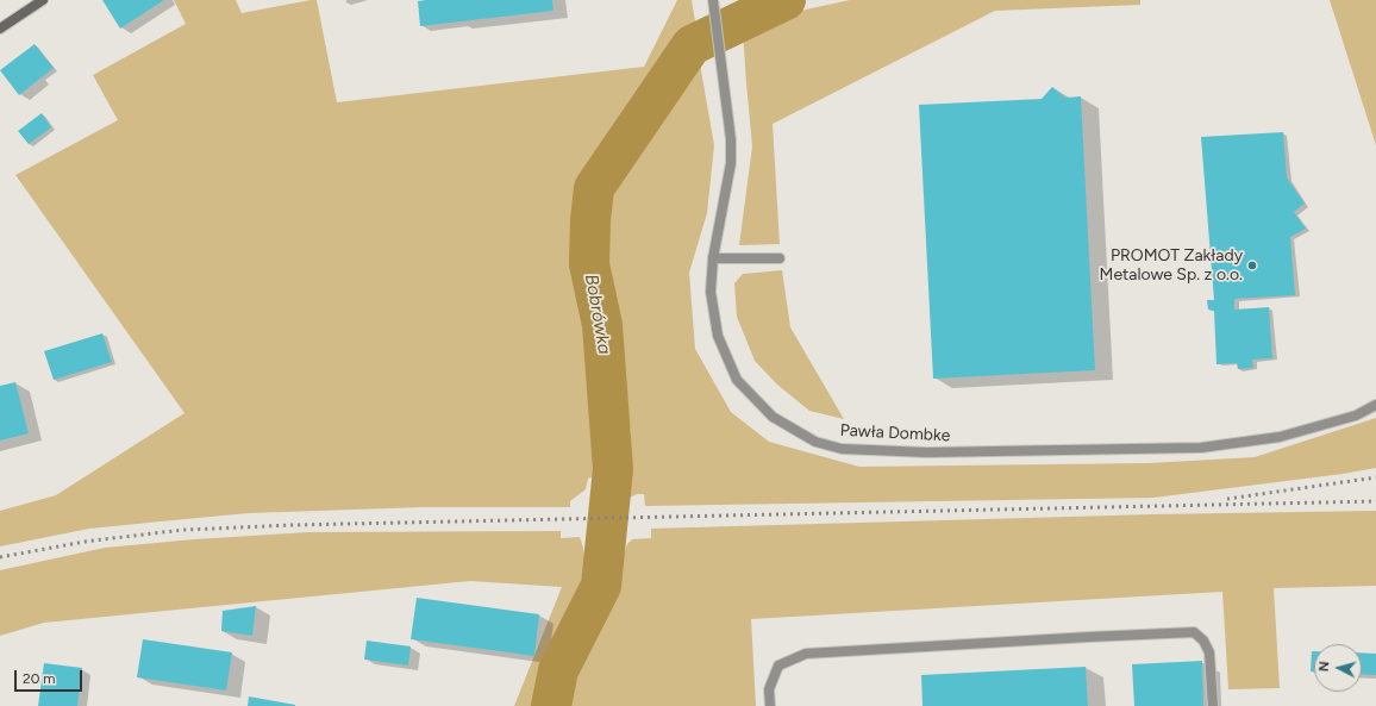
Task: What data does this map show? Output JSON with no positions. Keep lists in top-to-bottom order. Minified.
{"streets":{"street":["Pawła Dombke"]},"water":["Bobrówka"],"places":["PROMOT Zakłady Metalowe Sp. z o.o."],"scale_bar":"20 m","north":"left"}
